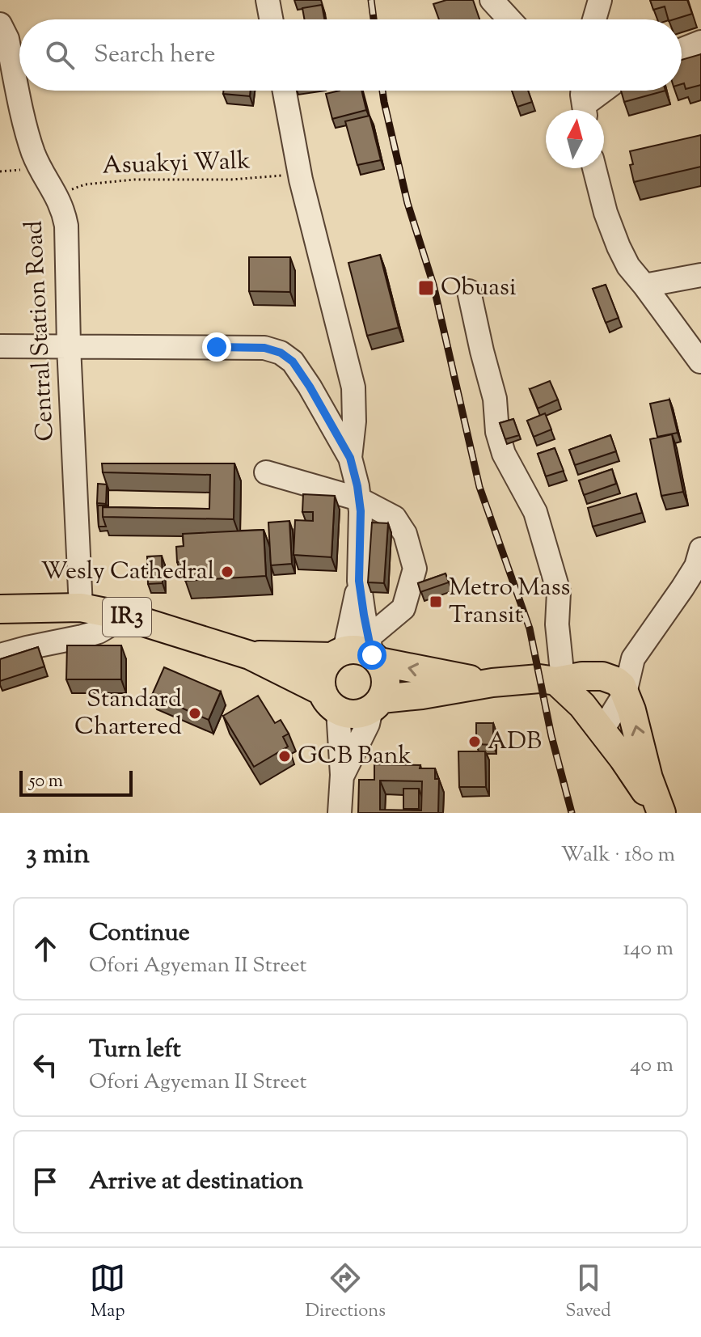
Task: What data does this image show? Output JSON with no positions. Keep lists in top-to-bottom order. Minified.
{"streets":{"main road":["IR3"],"street":["Central Station Road"],"path":["Asuakyi Walk"]},"crossings":[["Asuakyi Walk","Central Station Road"],["Central Station Road","IR3"]],"places":{"transit":["Obuasi","Metro Mass Transit"],"other":["Wesly Cathedral","Standard Chartered","ADB","GCB Bank"]},"scale_bar":"50 m","north":"top","page":{"search":"Search here","scale":"50 m","heading":["3 min","Walk · 180 m"],"list":[["Continue","Ofori Agyeman II Street","140 m"],["Turn left","Ofori Agyeman II Street","40 m"],"Arrive at destination"],"nav":["Map","Directions","Saved"]}}
